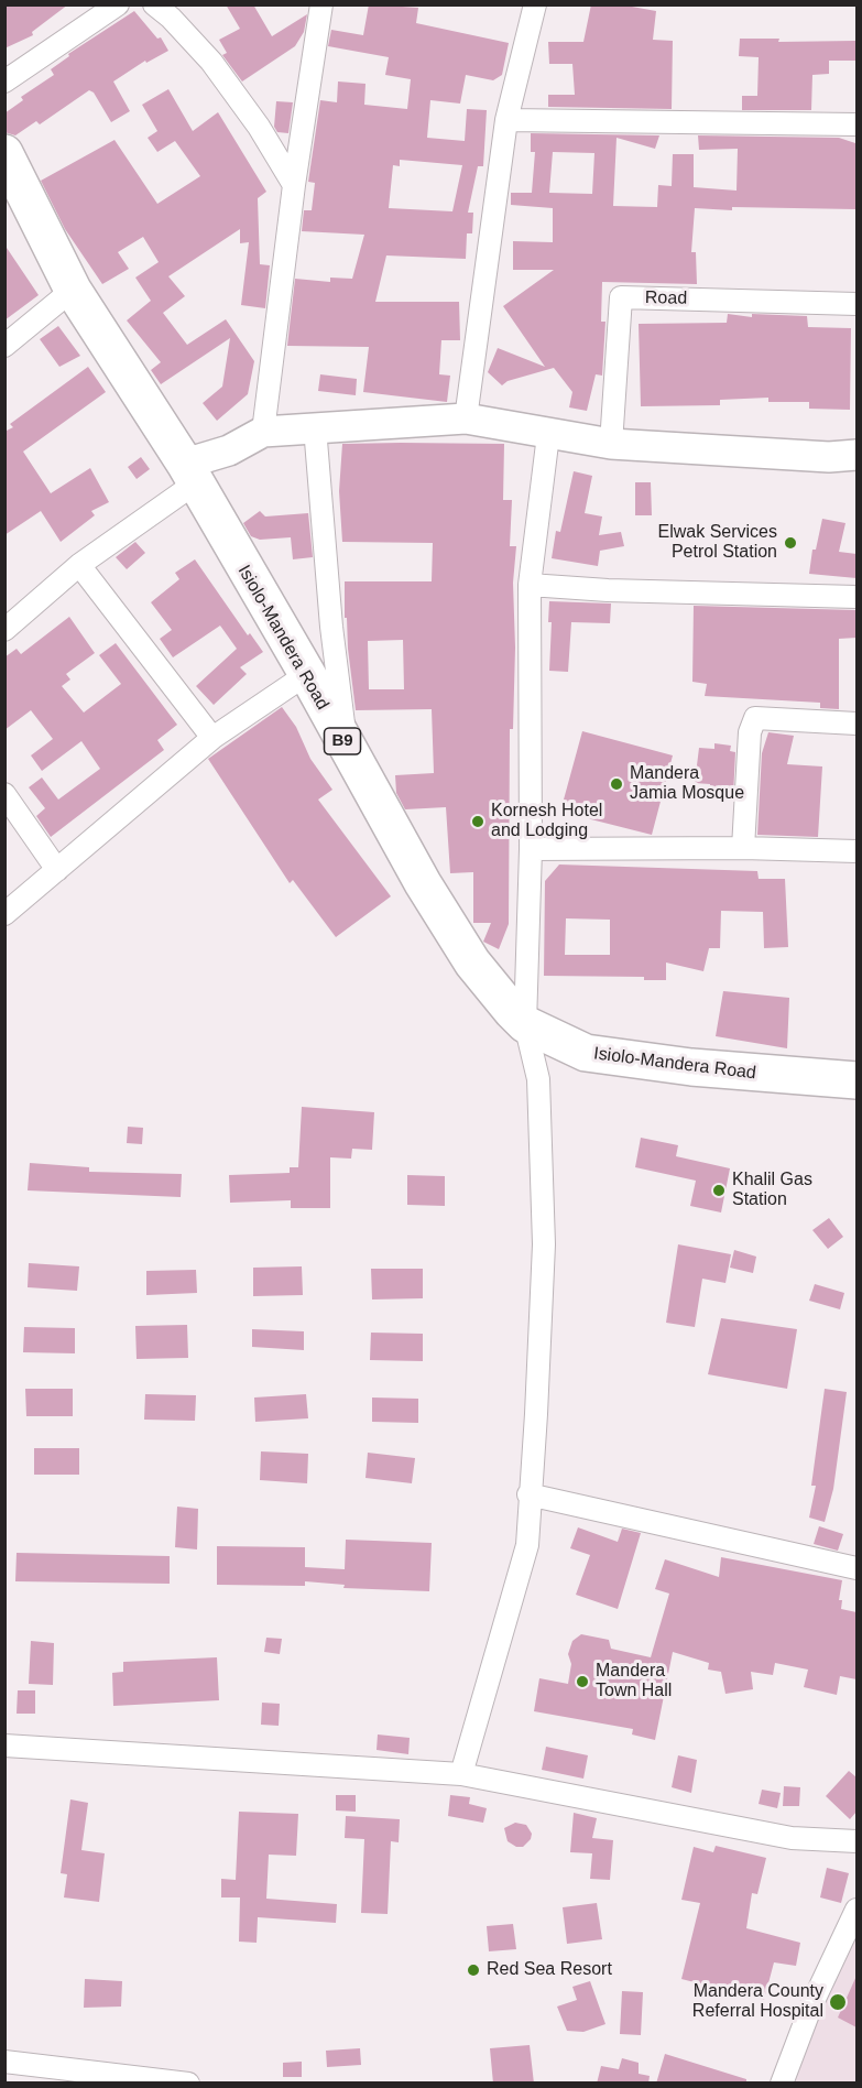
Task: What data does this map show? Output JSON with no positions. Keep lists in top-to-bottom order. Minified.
{"streets":{"highway":["Isiolo-Mandera Road","B9"],"street":["Road"]},"places":["Elwak Services Petrol Station","Mandera Jamia Mosque","Kornesh Hotel and Lodging","Khalil Gas Station","Mandera Town Hall","Red Sea Resort","Mandera County Referral Hospital"]}
